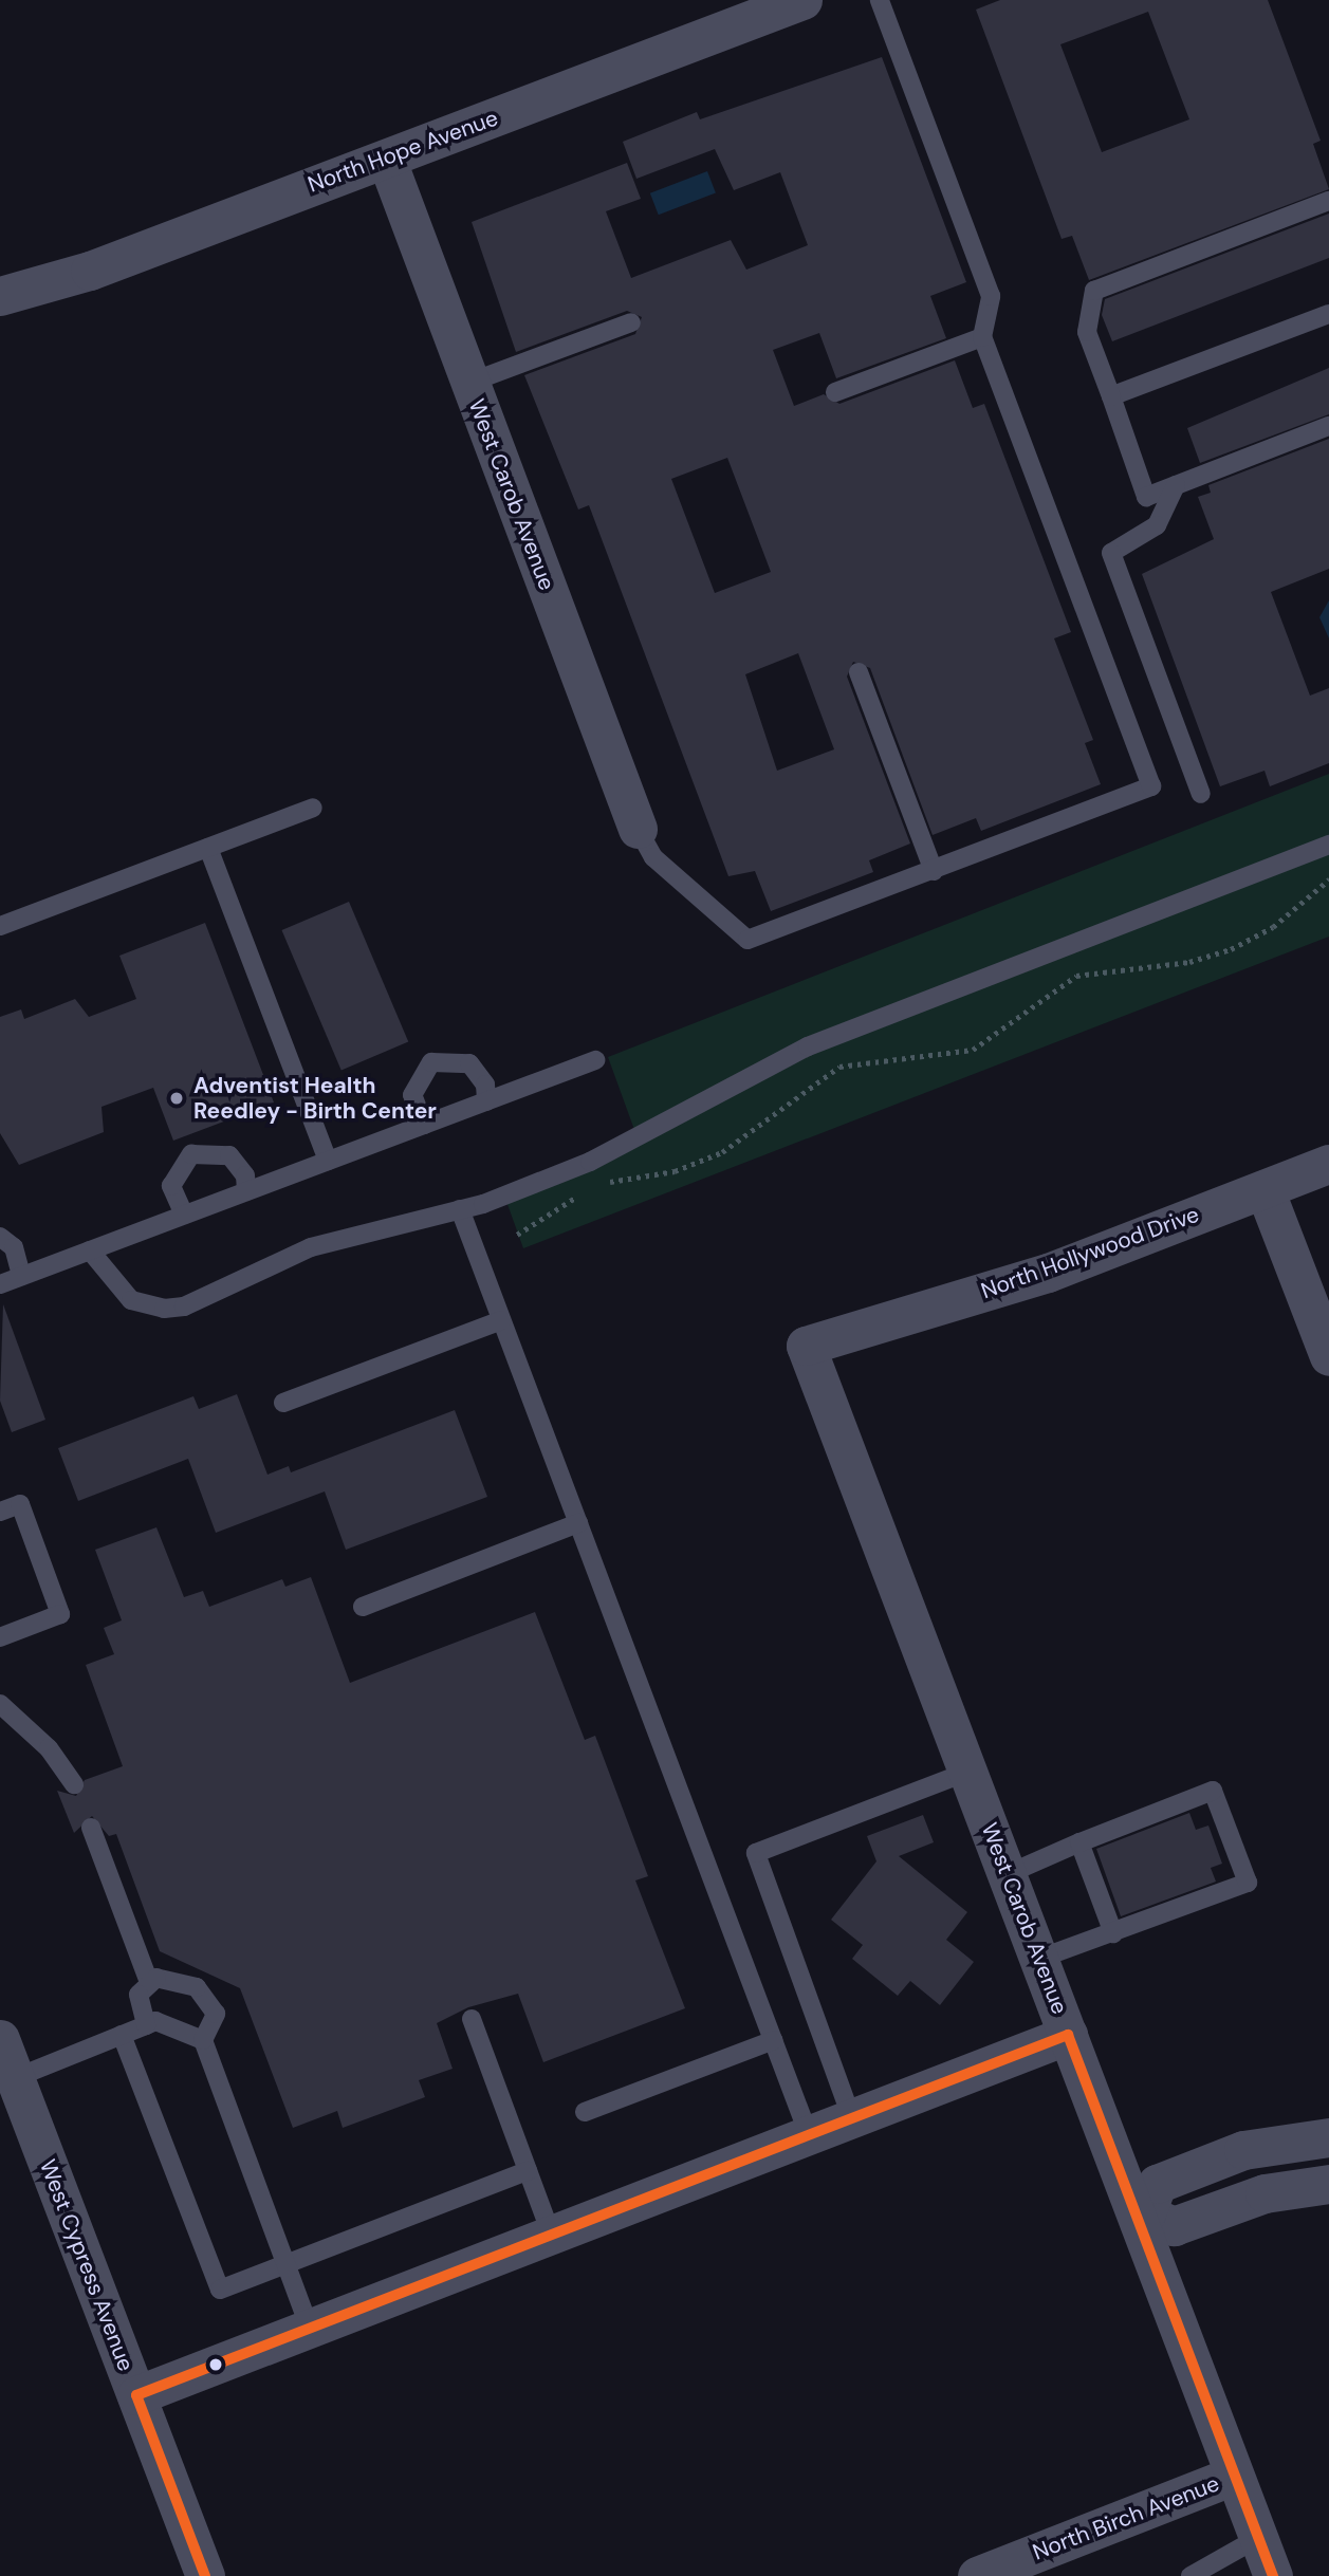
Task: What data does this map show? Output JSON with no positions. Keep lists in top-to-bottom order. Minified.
{"streets":{"street":["North Hope Avenue","West Carob Avenue","North Hollywood Drive","West Cypress Avenue","North Birch Avenue"]},"crossings":[["North Hope Avenue","West Carob Avenue"],["West Carob Avenue","North Hollywood Drive"],["West Carob Avenue","North Birch Avenue"]],"places":["Adventist Health Reedley - Birth Center"]}
